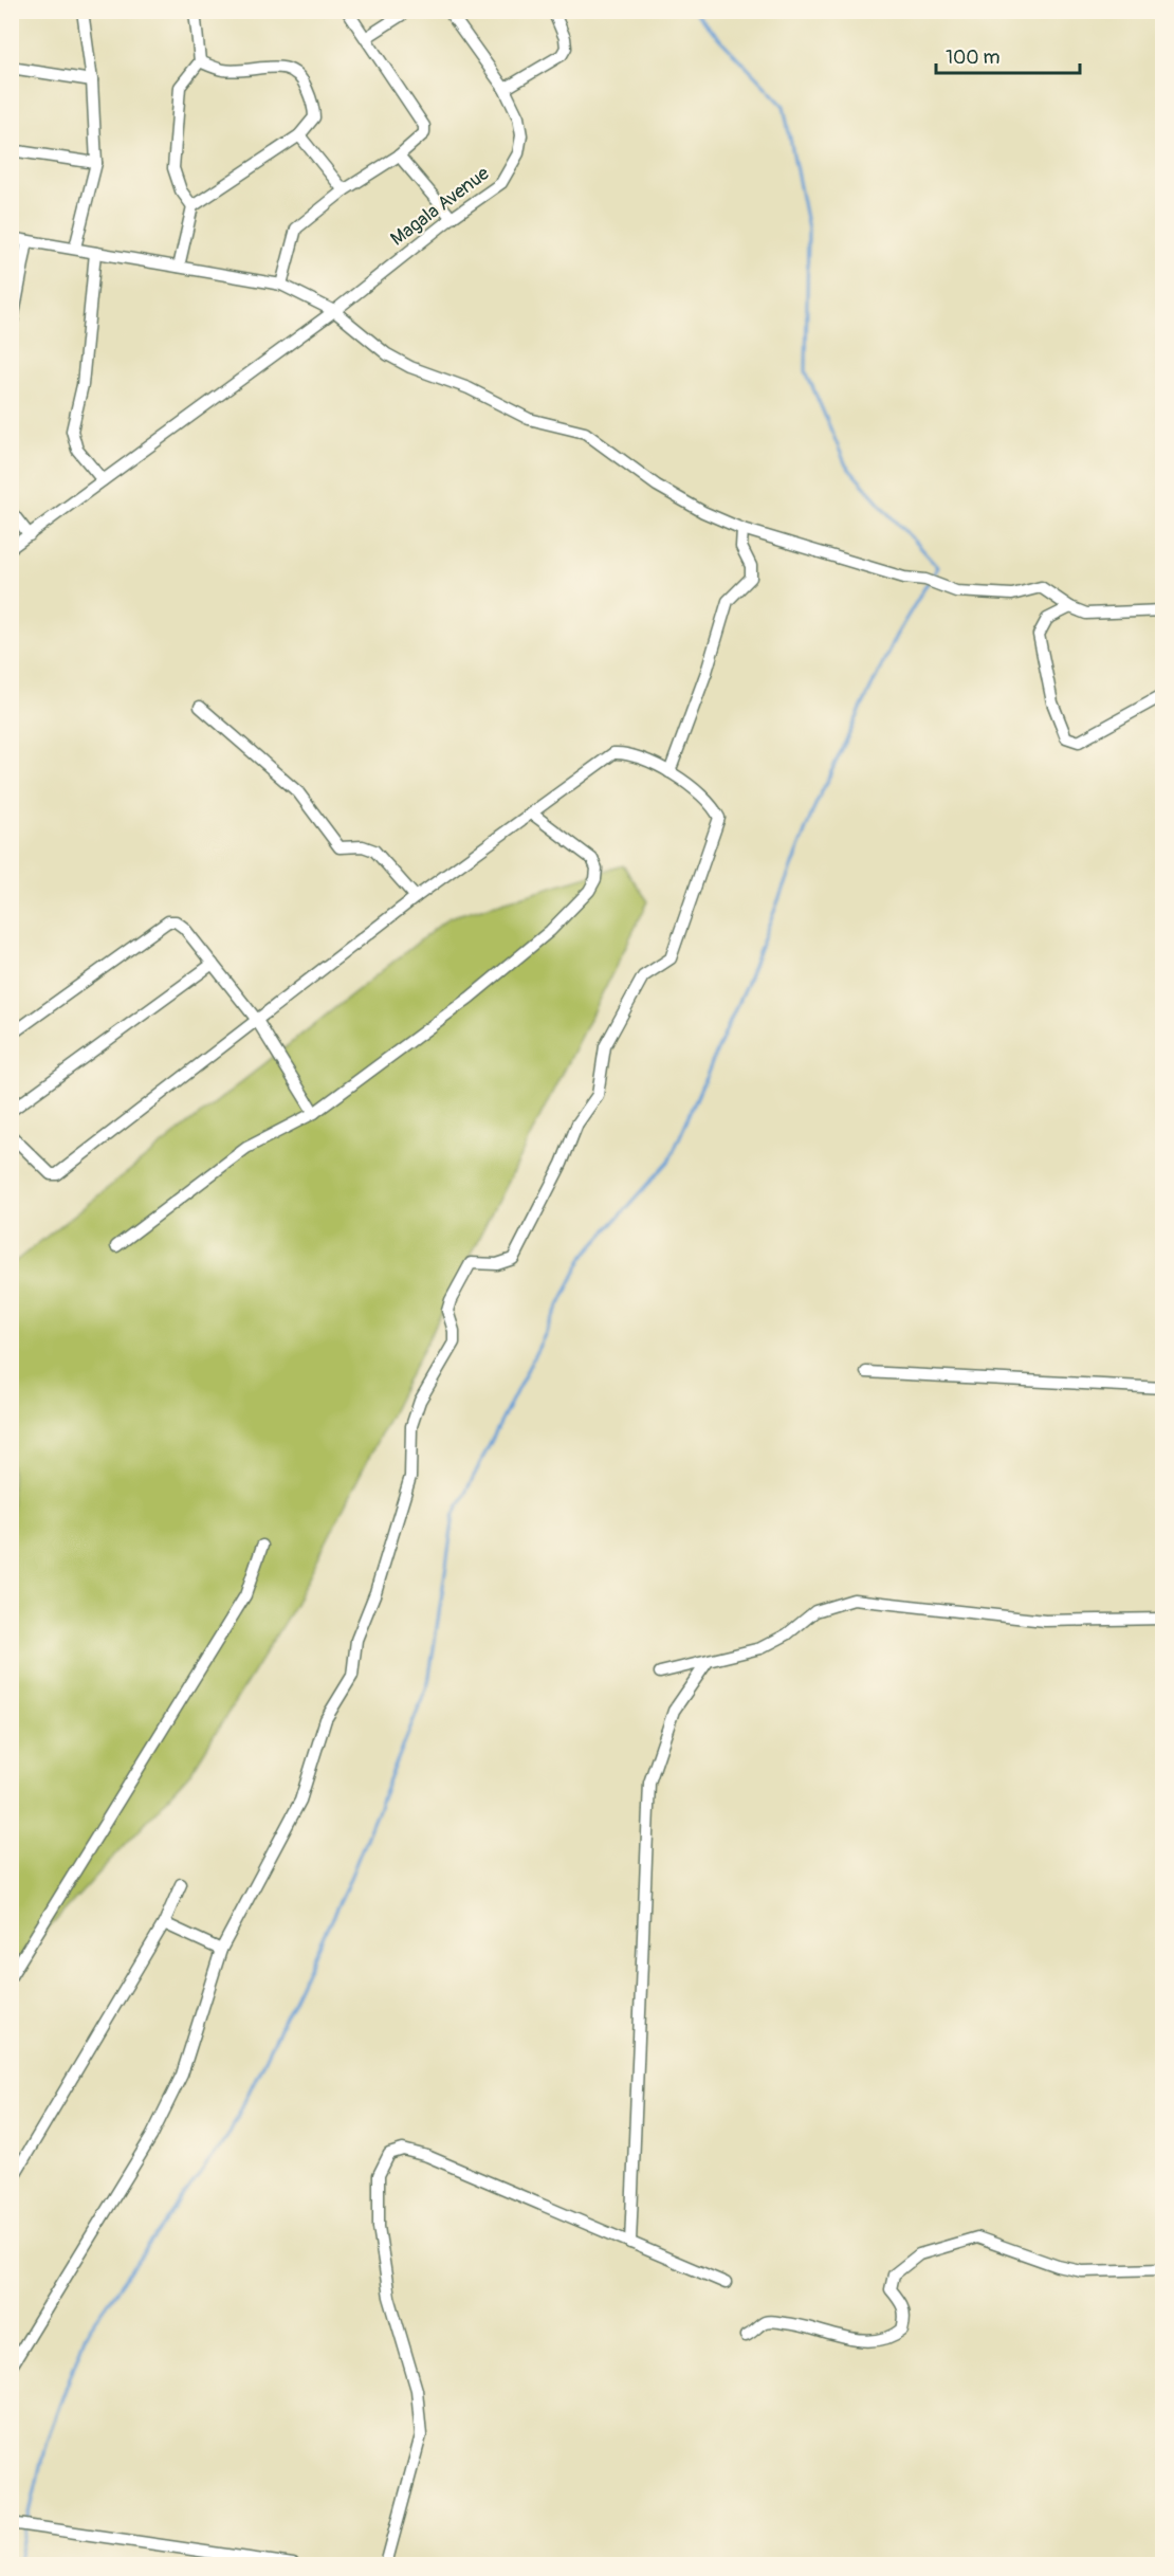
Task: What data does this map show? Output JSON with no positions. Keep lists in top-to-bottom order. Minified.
{"streets":{"street":["Magala Avenue"]},"scale_bar":"100 m"}
